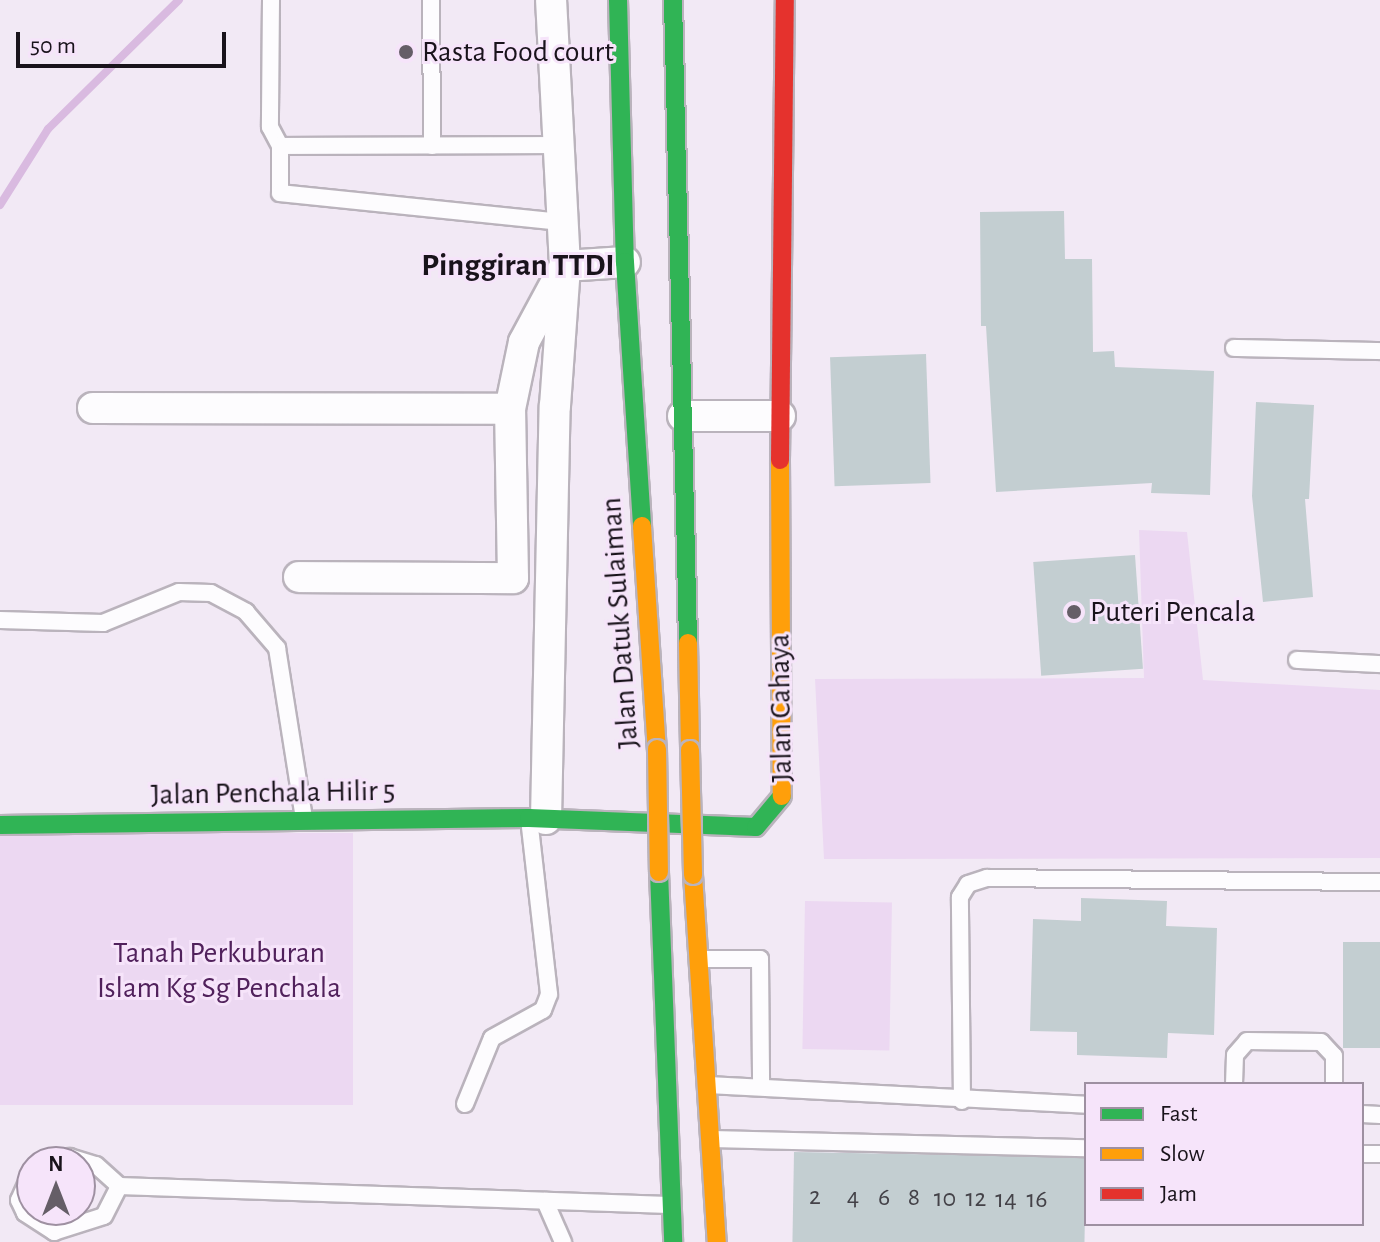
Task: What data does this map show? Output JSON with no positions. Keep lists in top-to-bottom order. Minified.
{"streets":{"main road":["Jalan Datuk Sulaiman","Jalan Cahaya","Jalan Penchala Hilir 5"]},"crossings":[["Jalan Cahaya","Jalan Penchala Hilir 5"]],"districts":["Pinggiran TTDI"],"parks":["Tanah Perkuburan Islam Kg Sg Penchala"],"places":["Rasta Food court","Puteri Pencala"],"house_numbers":["2","4","6","8","10","12","14","16"],"legend":["Fast","Slow","Jam"],"scale_bar":"50 m","north":"top"}
